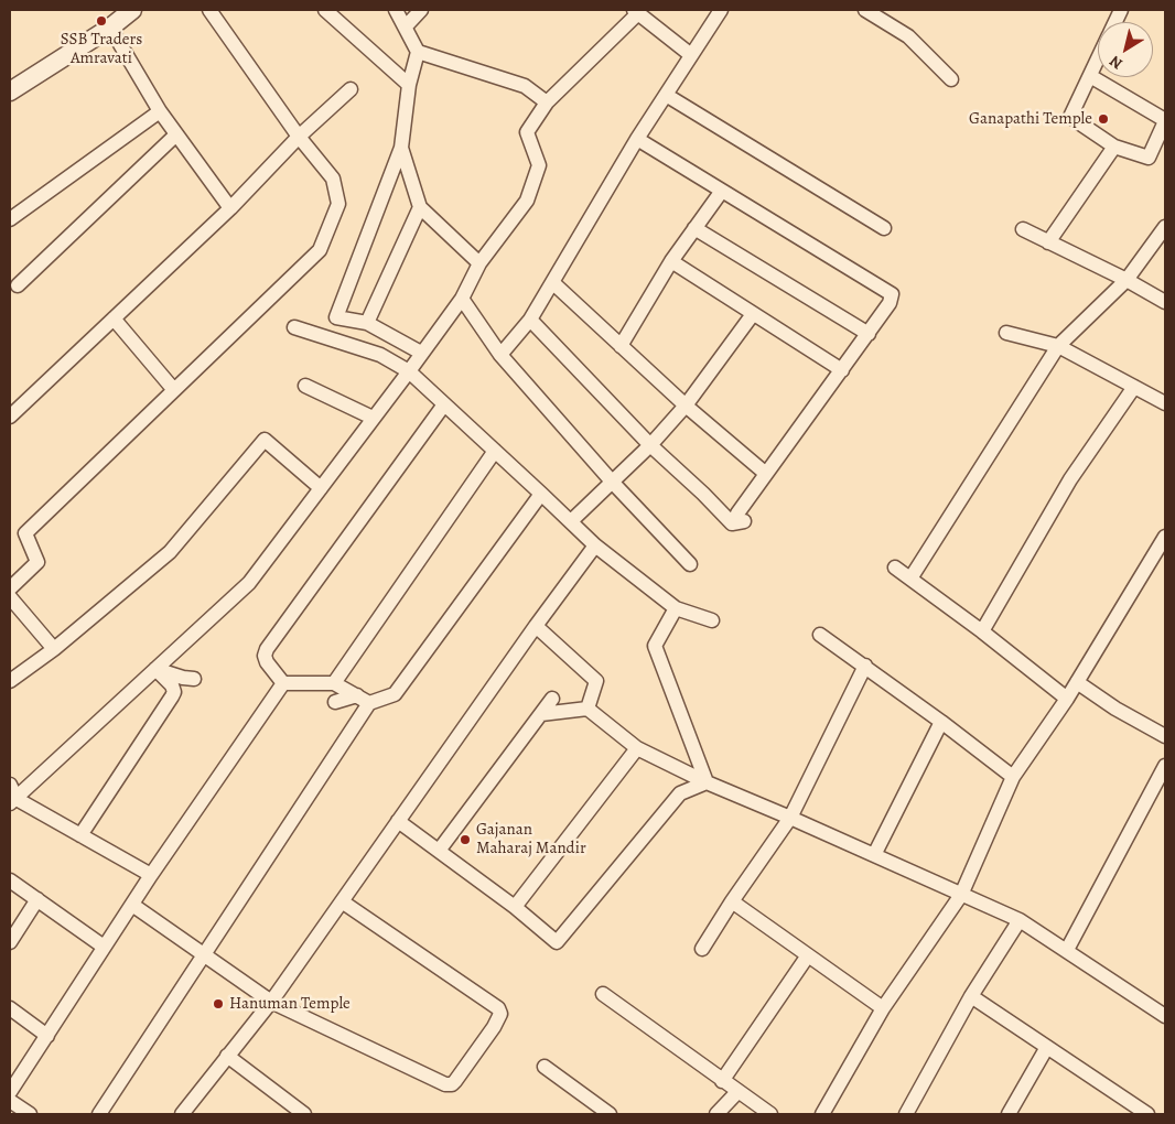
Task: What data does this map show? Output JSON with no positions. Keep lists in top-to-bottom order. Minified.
{"places":["SSB Traders Amravati","Ganapathi Temple","Gajanan Maharaj Mandir","Hanuman Temple"],"north":"bottom left"}
